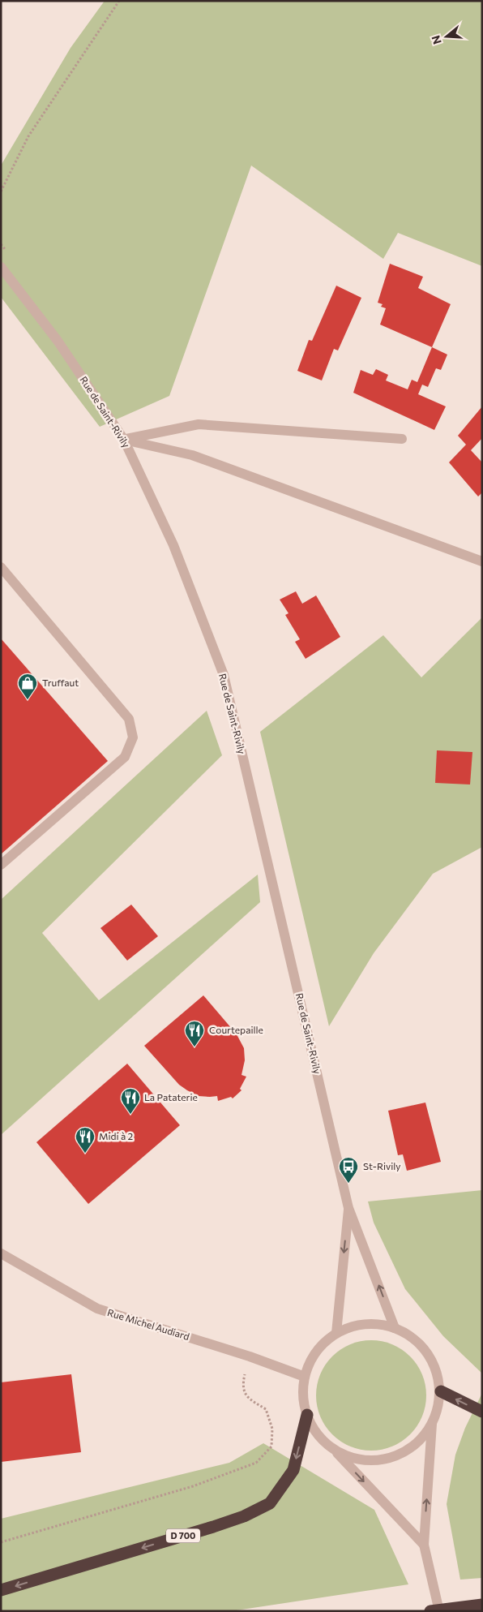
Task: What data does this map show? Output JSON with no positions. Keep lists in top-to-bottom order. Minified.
{"streets":{"highway":["D 700"],"street":["Rue de Saint-Rivily","Rue Michel Audiard"]},"crossings":[["Rue de Saint-Rivily","Rue Michel Audiard"],["Rue de Saint-Rivily","D 700"],["Rue Michel Audiard","D 700"]],"places":{"shop":["Truffaut"],"restaurant":["Courtepaille","La Pataterie","Midi à 2"],"bus stop":["St-Rivily"]},"north":"left"}
